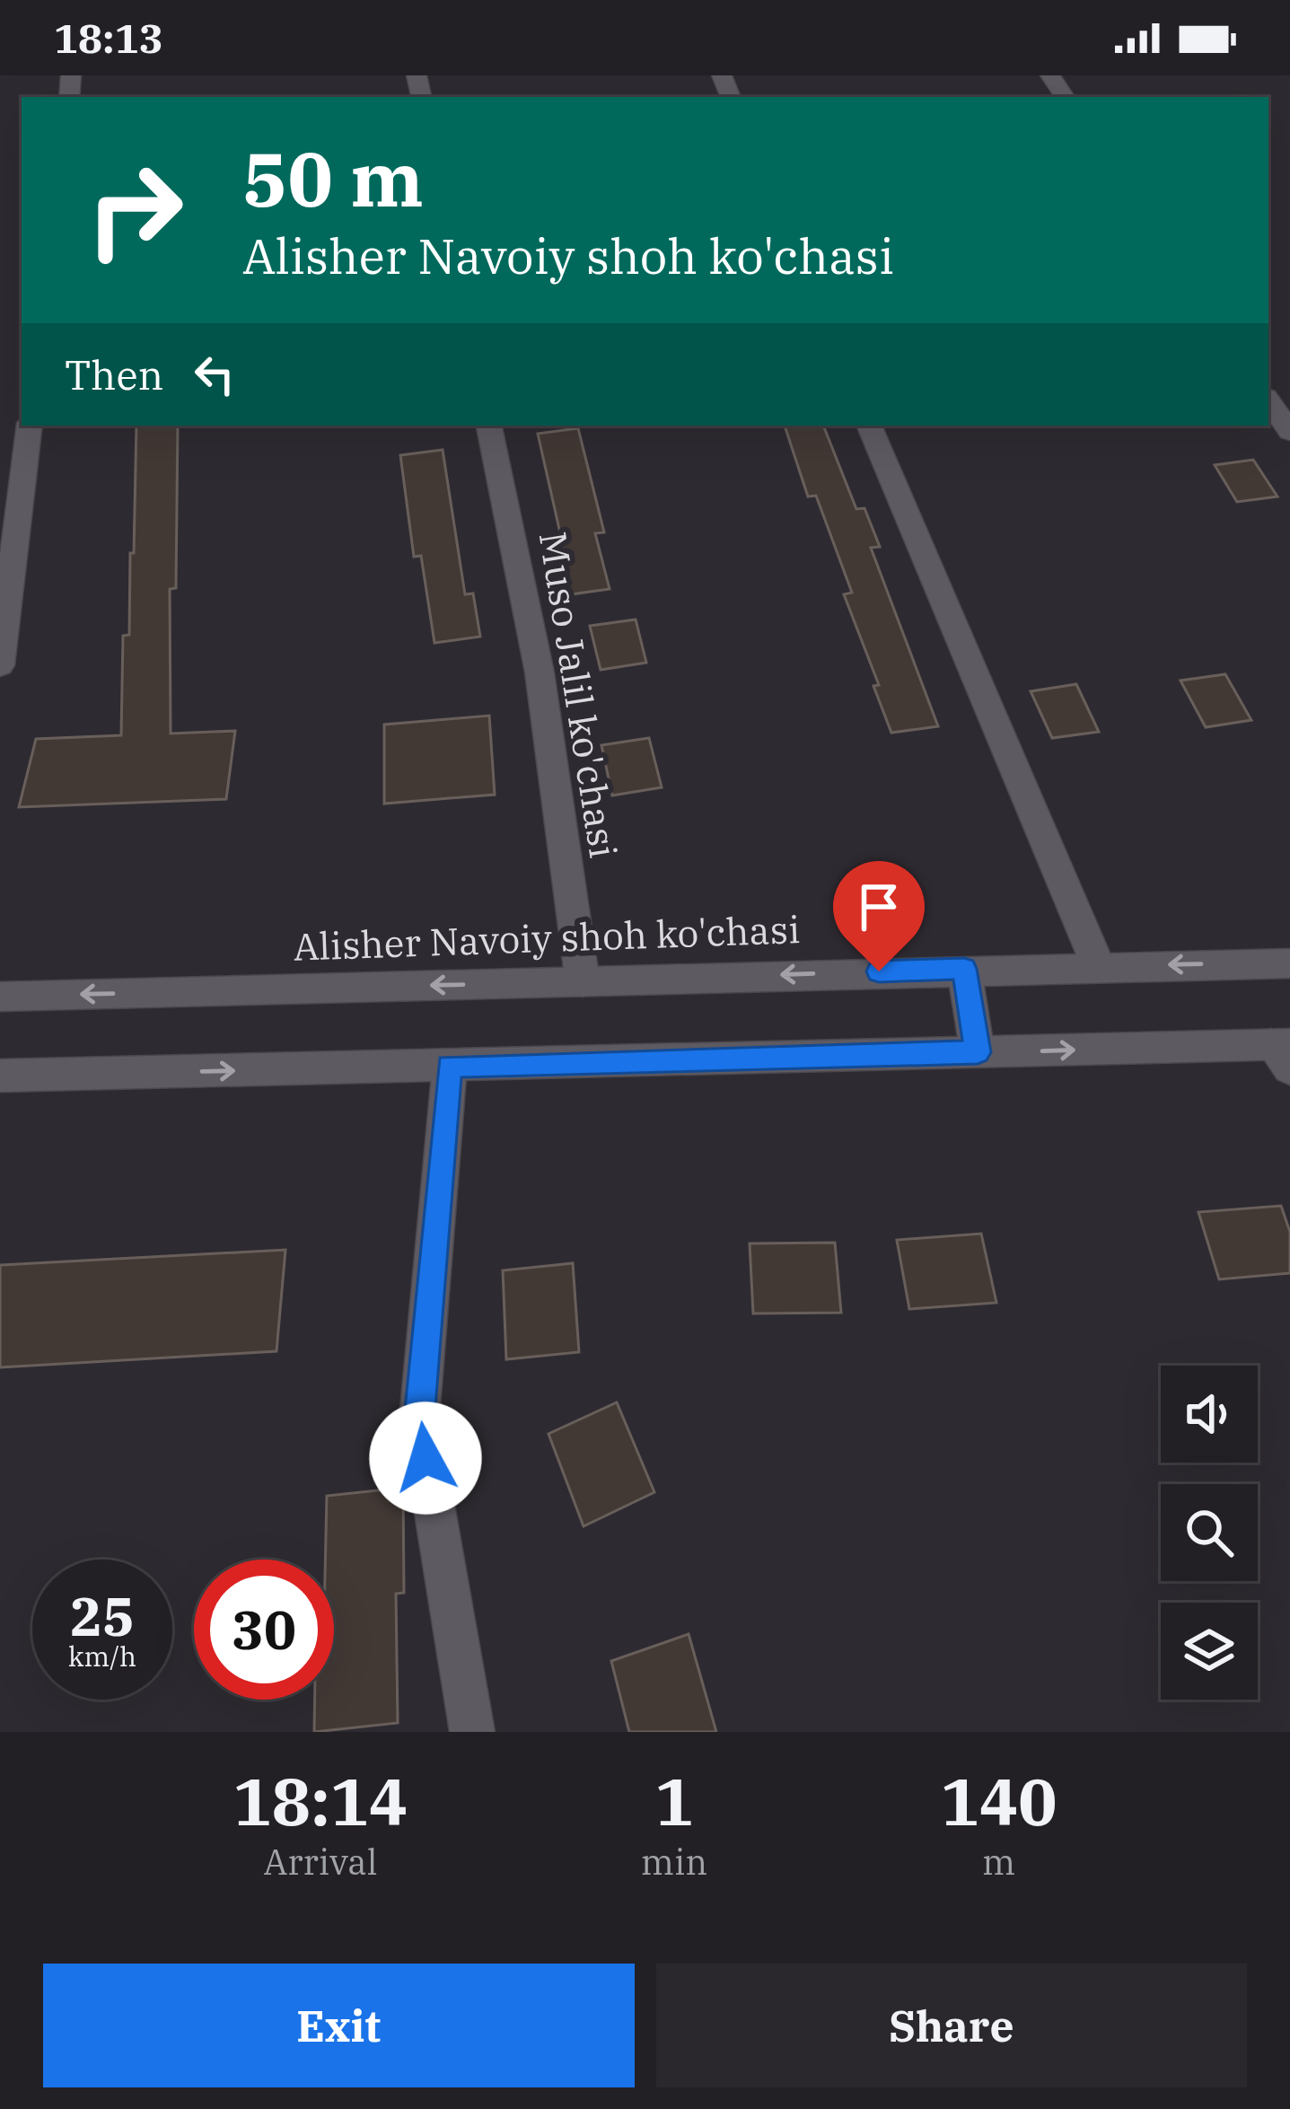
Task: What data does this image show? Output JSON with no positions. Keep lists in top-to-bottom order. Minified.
{"streets":{"street":["Muso Jalil ko'chasi","Alisher Navoiy shoh ko'chasi"]},"crossings":[["Muso Jalil ko'chasi","Alisher Navoiy shoh ko'chasi"]],"page":{"status":"18:13","turn":["50 m","Alisher Navoiy shoh ko'chasi"],"then":"Then","speed":"25 km/h","limit":"30","eta":["18:14","Arrival","1","min","140","m"],"buttons":["Exit","Share"]}}
